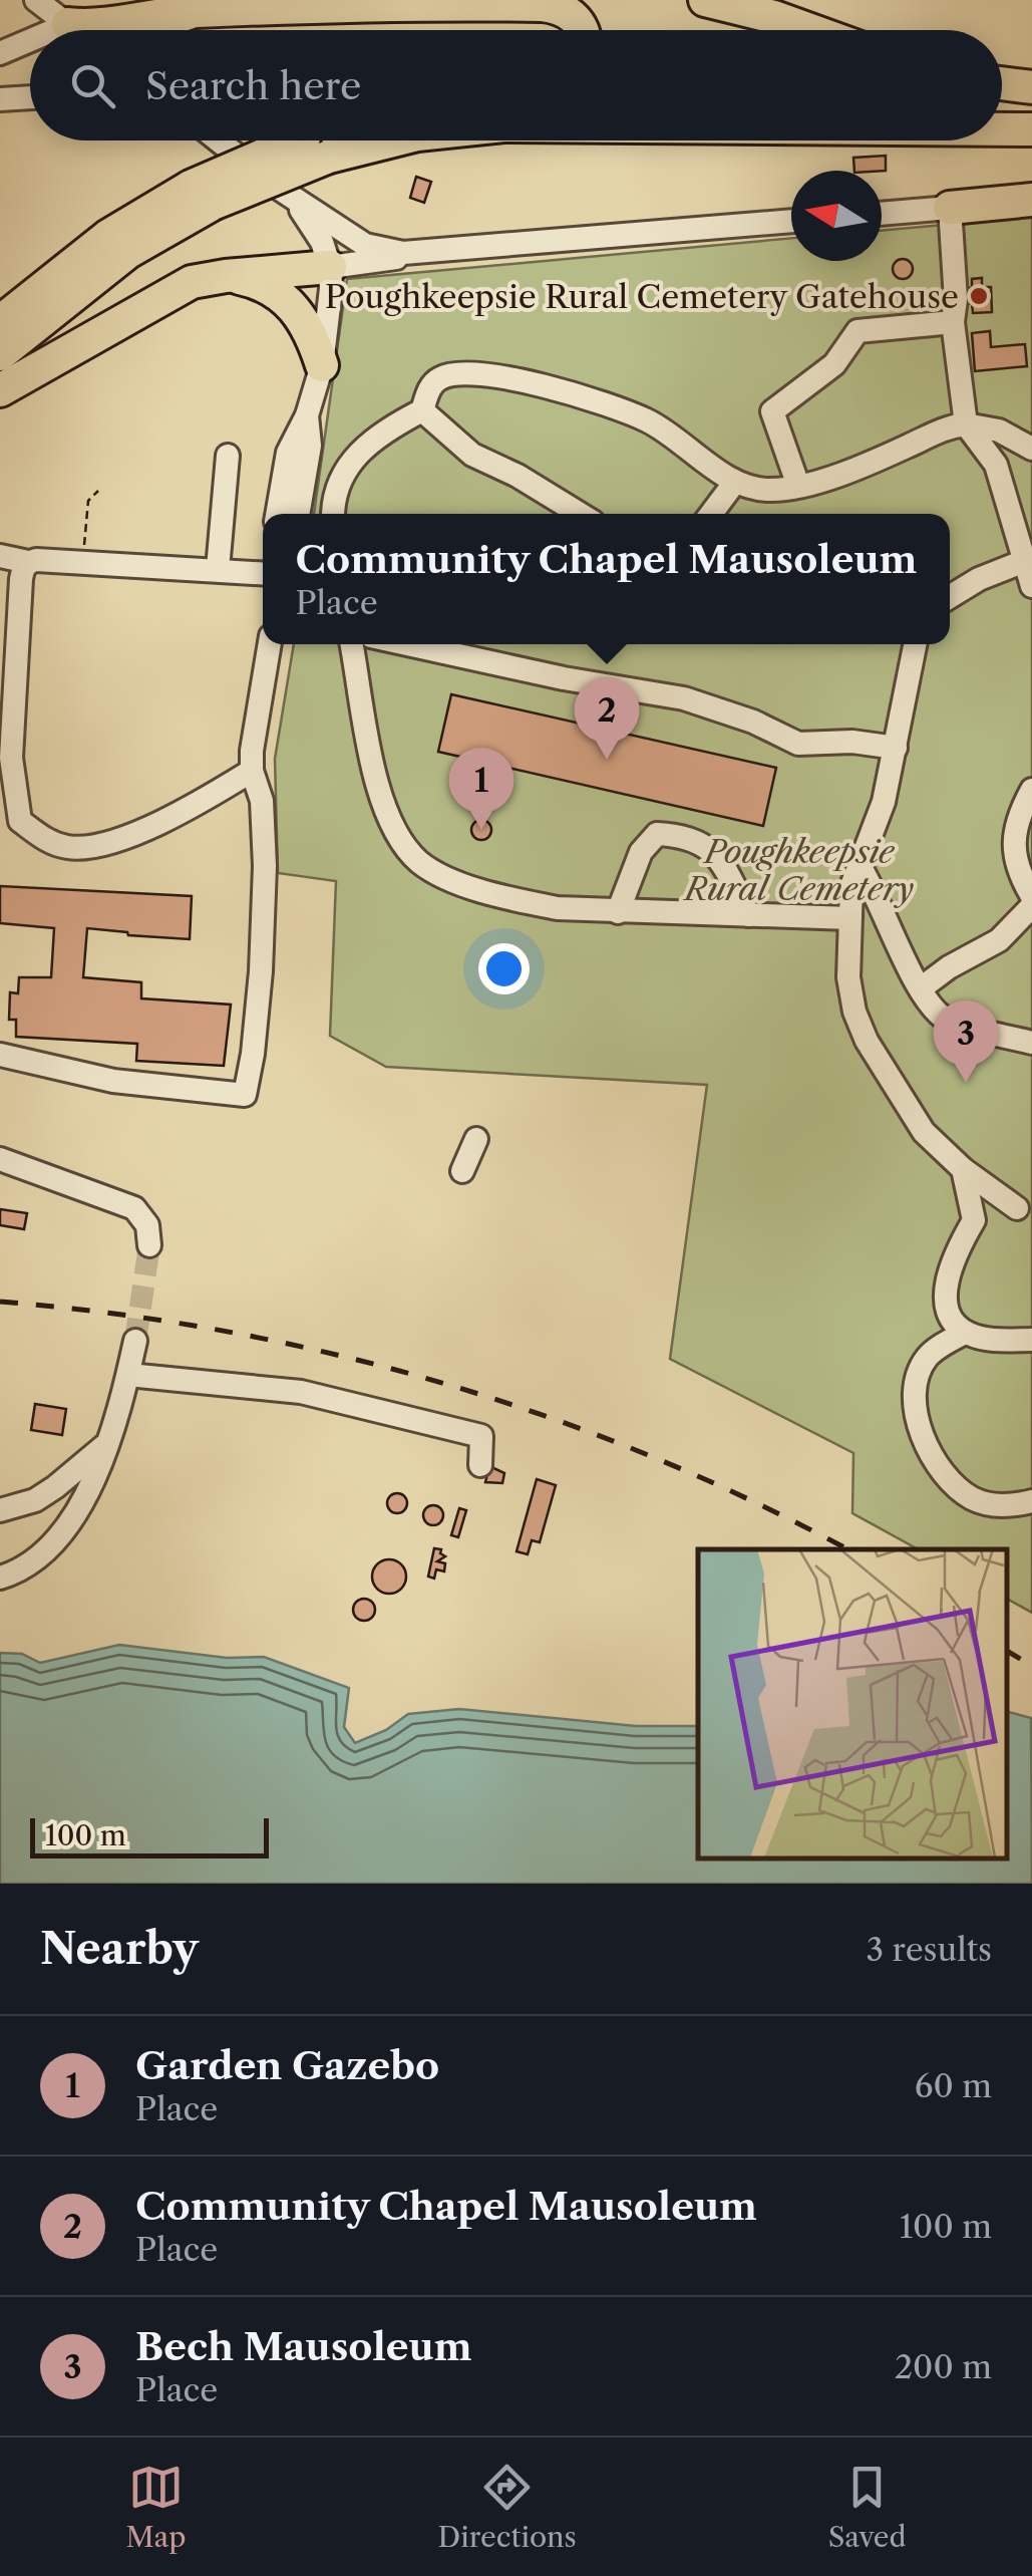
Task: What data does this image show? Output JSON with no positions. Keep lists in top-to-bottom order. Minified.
{"parks":["Poughkeepsie Rural Cemetery"],"places":["Poughkeepsie Rural Cemetery Gatehouse"],"scale_bar":"100 m","north":"left","page":{"search":"Search here","popup":["Community Chapel Mausoleum","Place"],"pins":["2","1","3"],"scale":"100 m","heading":["Nearby","3 results"],"list":[{"mark":"1","name":"Garden Gazebo","note":"Place","value":"60 m"},{"mark":"2","name":"Community Chapel Mausoleum","note":"Place","value":"100 m"},{"mark":"3","name":"Bech Mausoleum","note":"Place","value":"200 m"}],"nav":["Map","Directions","Saved"]}}
